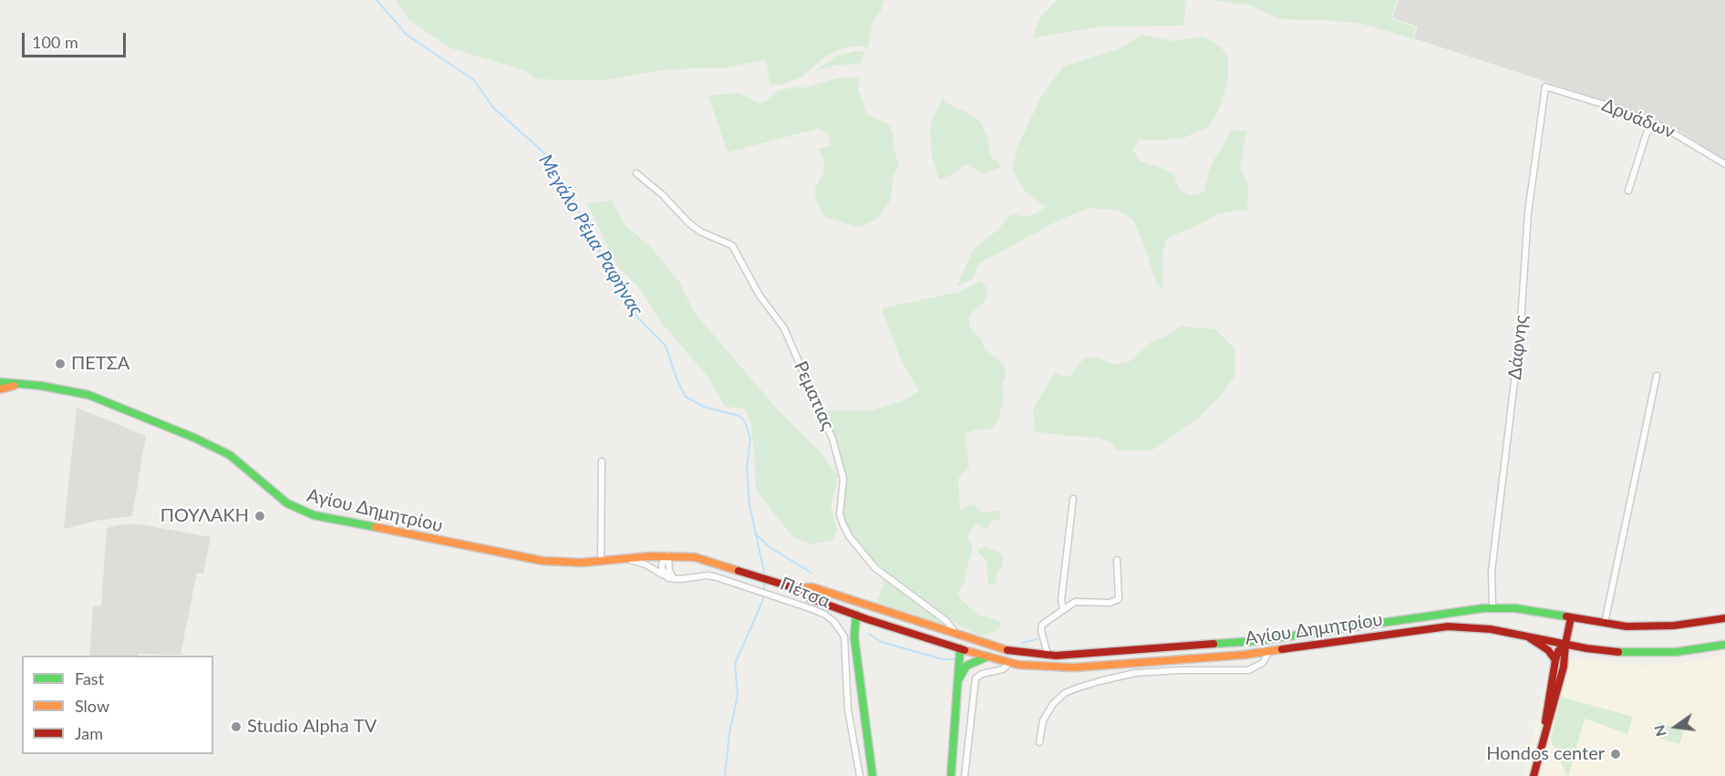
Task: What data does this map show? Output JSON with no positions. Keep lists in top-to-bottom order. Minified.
{"streets":{"main road":["Αγίου Δημητρίου","Πέτσα"],"street":["Δρυάδων","Δάφνης","Ρεματιας"]},"crossings":[["Δρυάδων","Δάφνης"],["Δάφνης","Αγίου Δημητρίου"],["Ρεματιας","Αγίου Δημητρίου"],["Ρεματιας","Πέτσα"],["Αγίου Δημητρίου","Πέτσα"]],"water":["Μεγάλο Ρέμα Ραφήνας"],"places":["ΠΕΤΣΑ","ΠΟΥΛΑΚΗ","Studio Alpha TV","Hondos center"],"legend":["Fast","Slow","Jam"],"scale_bar":"100 m","north":"left"}
